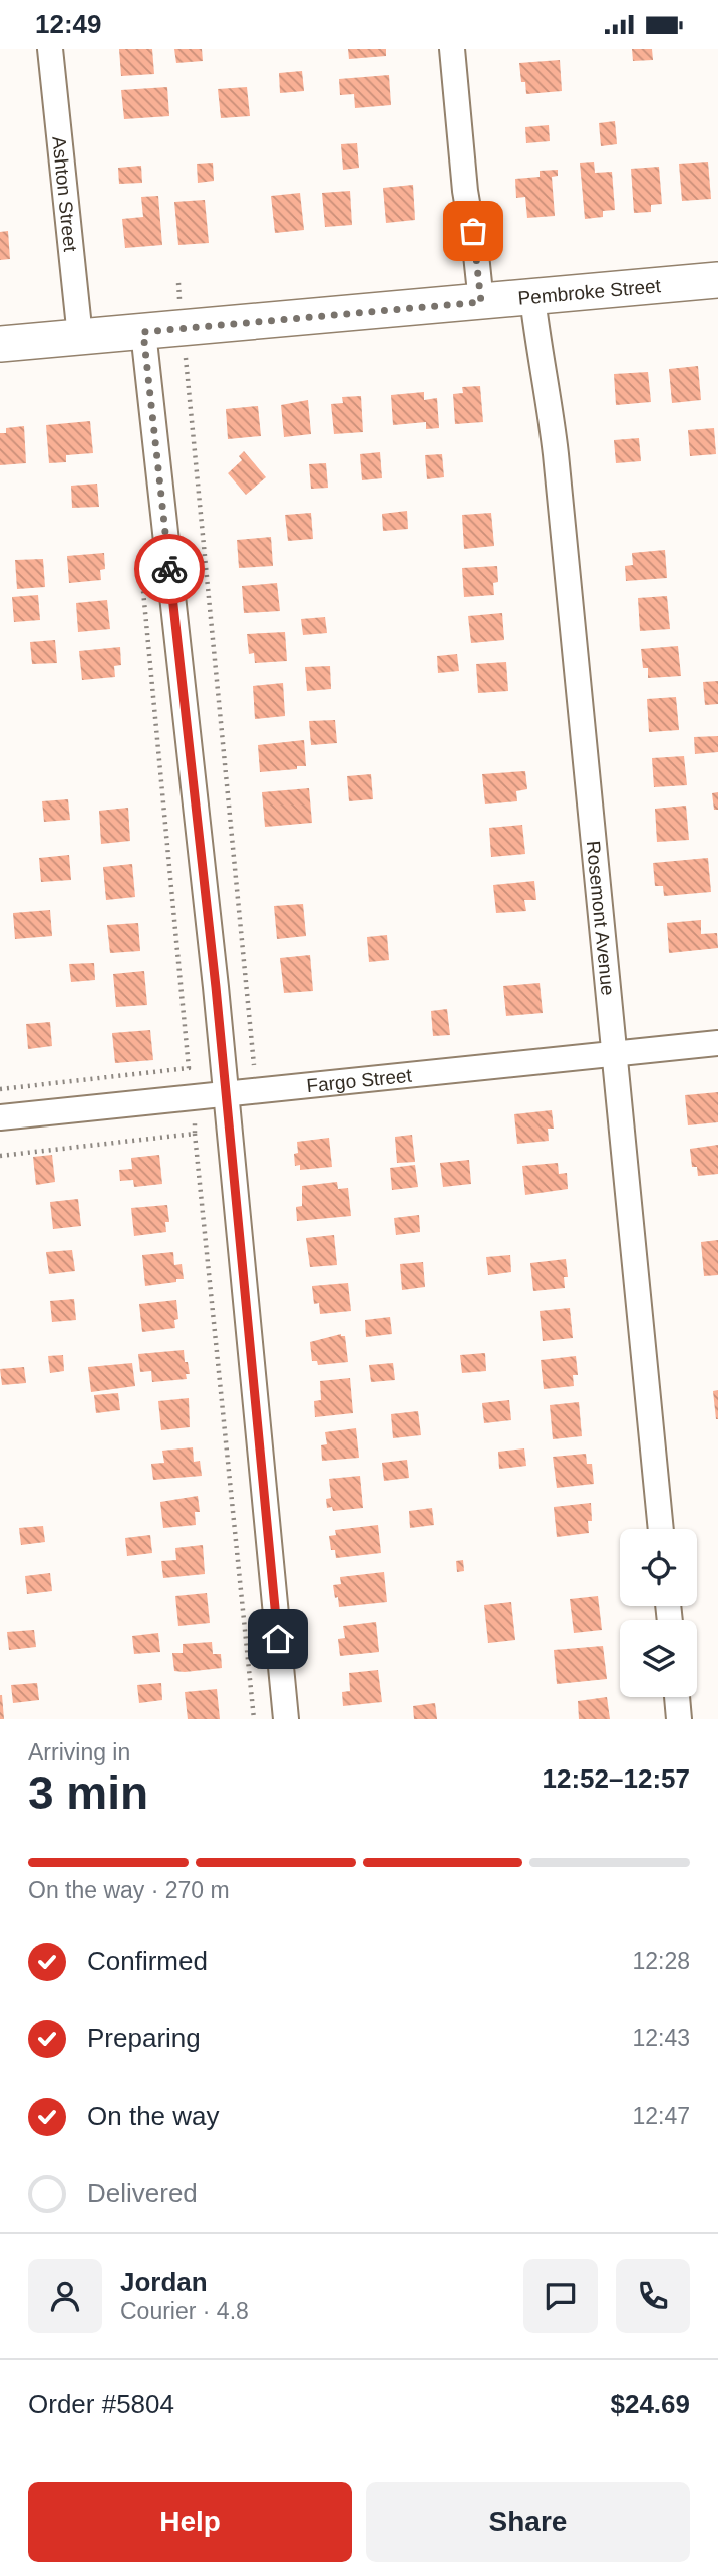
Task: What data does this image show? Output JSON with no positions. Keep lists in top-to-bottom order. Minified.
{"streets":{"street":["Ashton Street","Pembroke Street","Rosemont Avenue","Fargo Street"]},"crossings":[["Ashton Street","Pembroke Street"],["Pembroke Street","Rosemont Avenue"],["Rosemont Avenue","Fargo Street"]],"page":{"status":"12:49","heading":["3 min","Arriving in","12:52–12:57"],"panel":["Jordan","Courier · 4.8","Order #5804","$24.69"],"bar":"On the way · 270 m","list":[["Confirmed","12:28"],["Preparing","12:43"],["On the way","12:47"],"Delivered"],"buttons":["Help","Share"]}}
